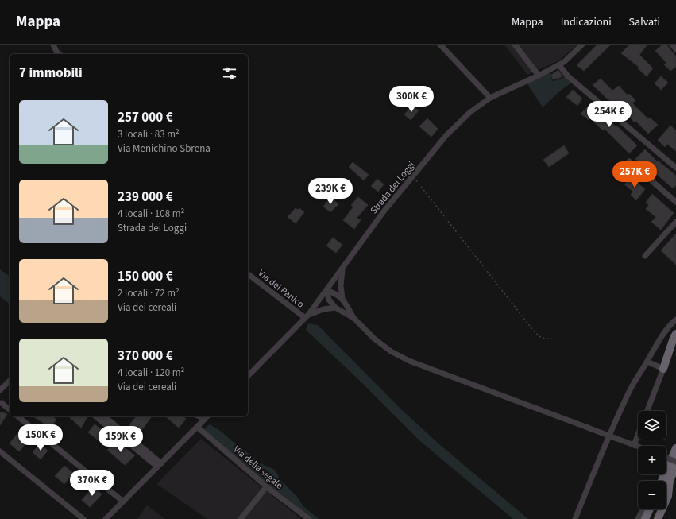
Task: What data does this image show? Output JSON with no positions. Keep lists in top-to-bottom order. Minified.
{"streets":{"street":["Strada dei Loggi","Via del Panico","Via della segale"]},"crossings":[["Strada dei Loggi","Via del Panico"]],"page":{"header":"Mappa","nav":["Mappa","Indicazioni","Salvati"],"heading":"7 immobili","price":["300K €","254K €","257K €","239K €","150K €","159K €","370K €"],"list":[{"name":"257 000 €","note":"3 locali · 83 m² · Via Menichino Sbrena"},{"name":"239 000 €","note":"4 locali · 108 m² · Strada dei Loggi"},{"name":"150 000 €","note":"2 locali · 72 m² · Via dei cereali"},{"name":"370 000 €","note":"4 locali · 120 m² · Via dei cereali"}],"map_buttons":["+","−"]}}
